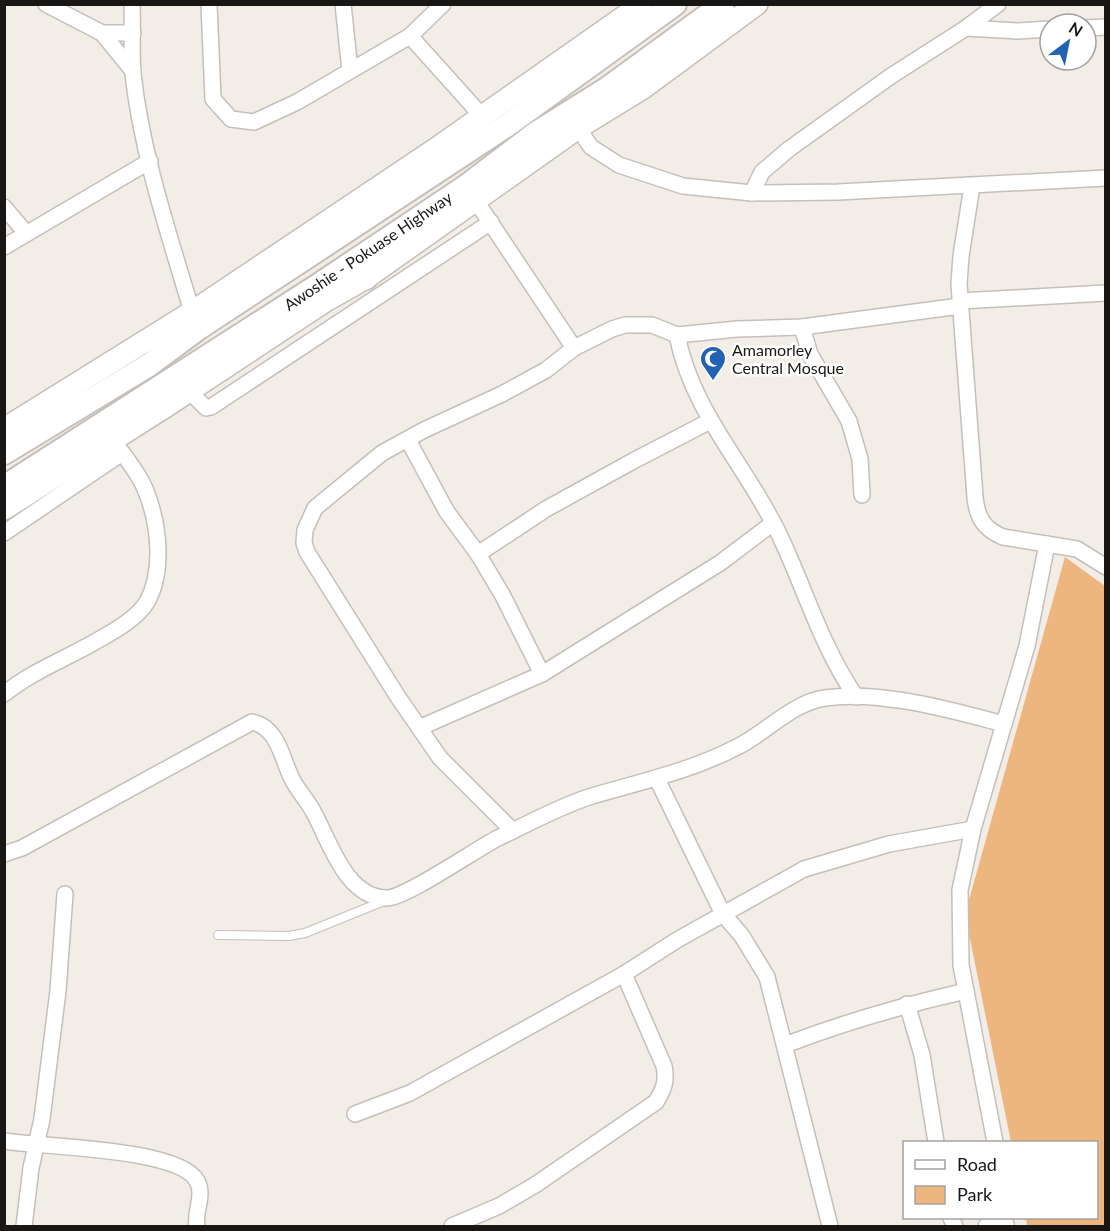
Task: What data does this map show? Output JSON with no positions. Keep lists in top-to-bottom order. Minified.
{"streets":{"main road":["Awoshie - Pokuase Highway"]},"places":{"mosque":["Amamorley Central Mosque"]},"legend":["Road","Park"],"north":"top right"}
